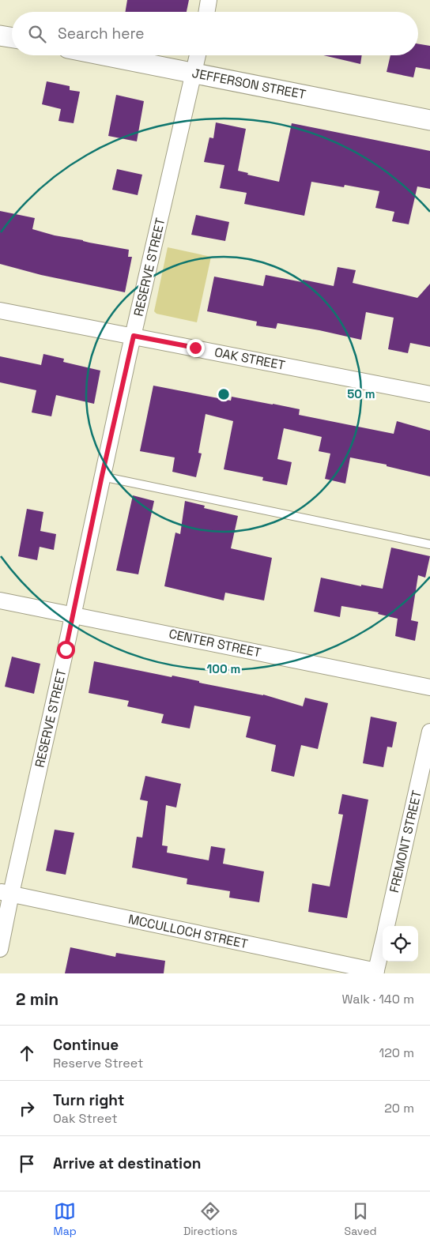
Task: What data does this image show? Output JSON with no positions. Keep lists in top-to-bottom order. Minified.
{"streets":{"street":["JEFFERSON STREET","RESERVE STREET","OAK STREET","CENTER STREET","FREMONT STREET","MCCULLOCH STREET"]},"crossings":[["JEFFERSON STREET","RESERVE STREET"],["RESERVE STREET","OAK STREET"],["RESERVE STREET","CENTER STREET"],["RESERVE STREET","MCCULLOCH STREET"],["FREMONT STREET","MCCULLOCH STREET"]],"page":{"search":"Search here","heading":["2 min","Walk · 140 m"],"list":[["Continue","Reserve Street","120 m"],["Turn right","Oak Street","20 m"],"Arrive at destination"],"nav":["Map","Directions","Saved"]},"rings":["50 m","100 m"]}
